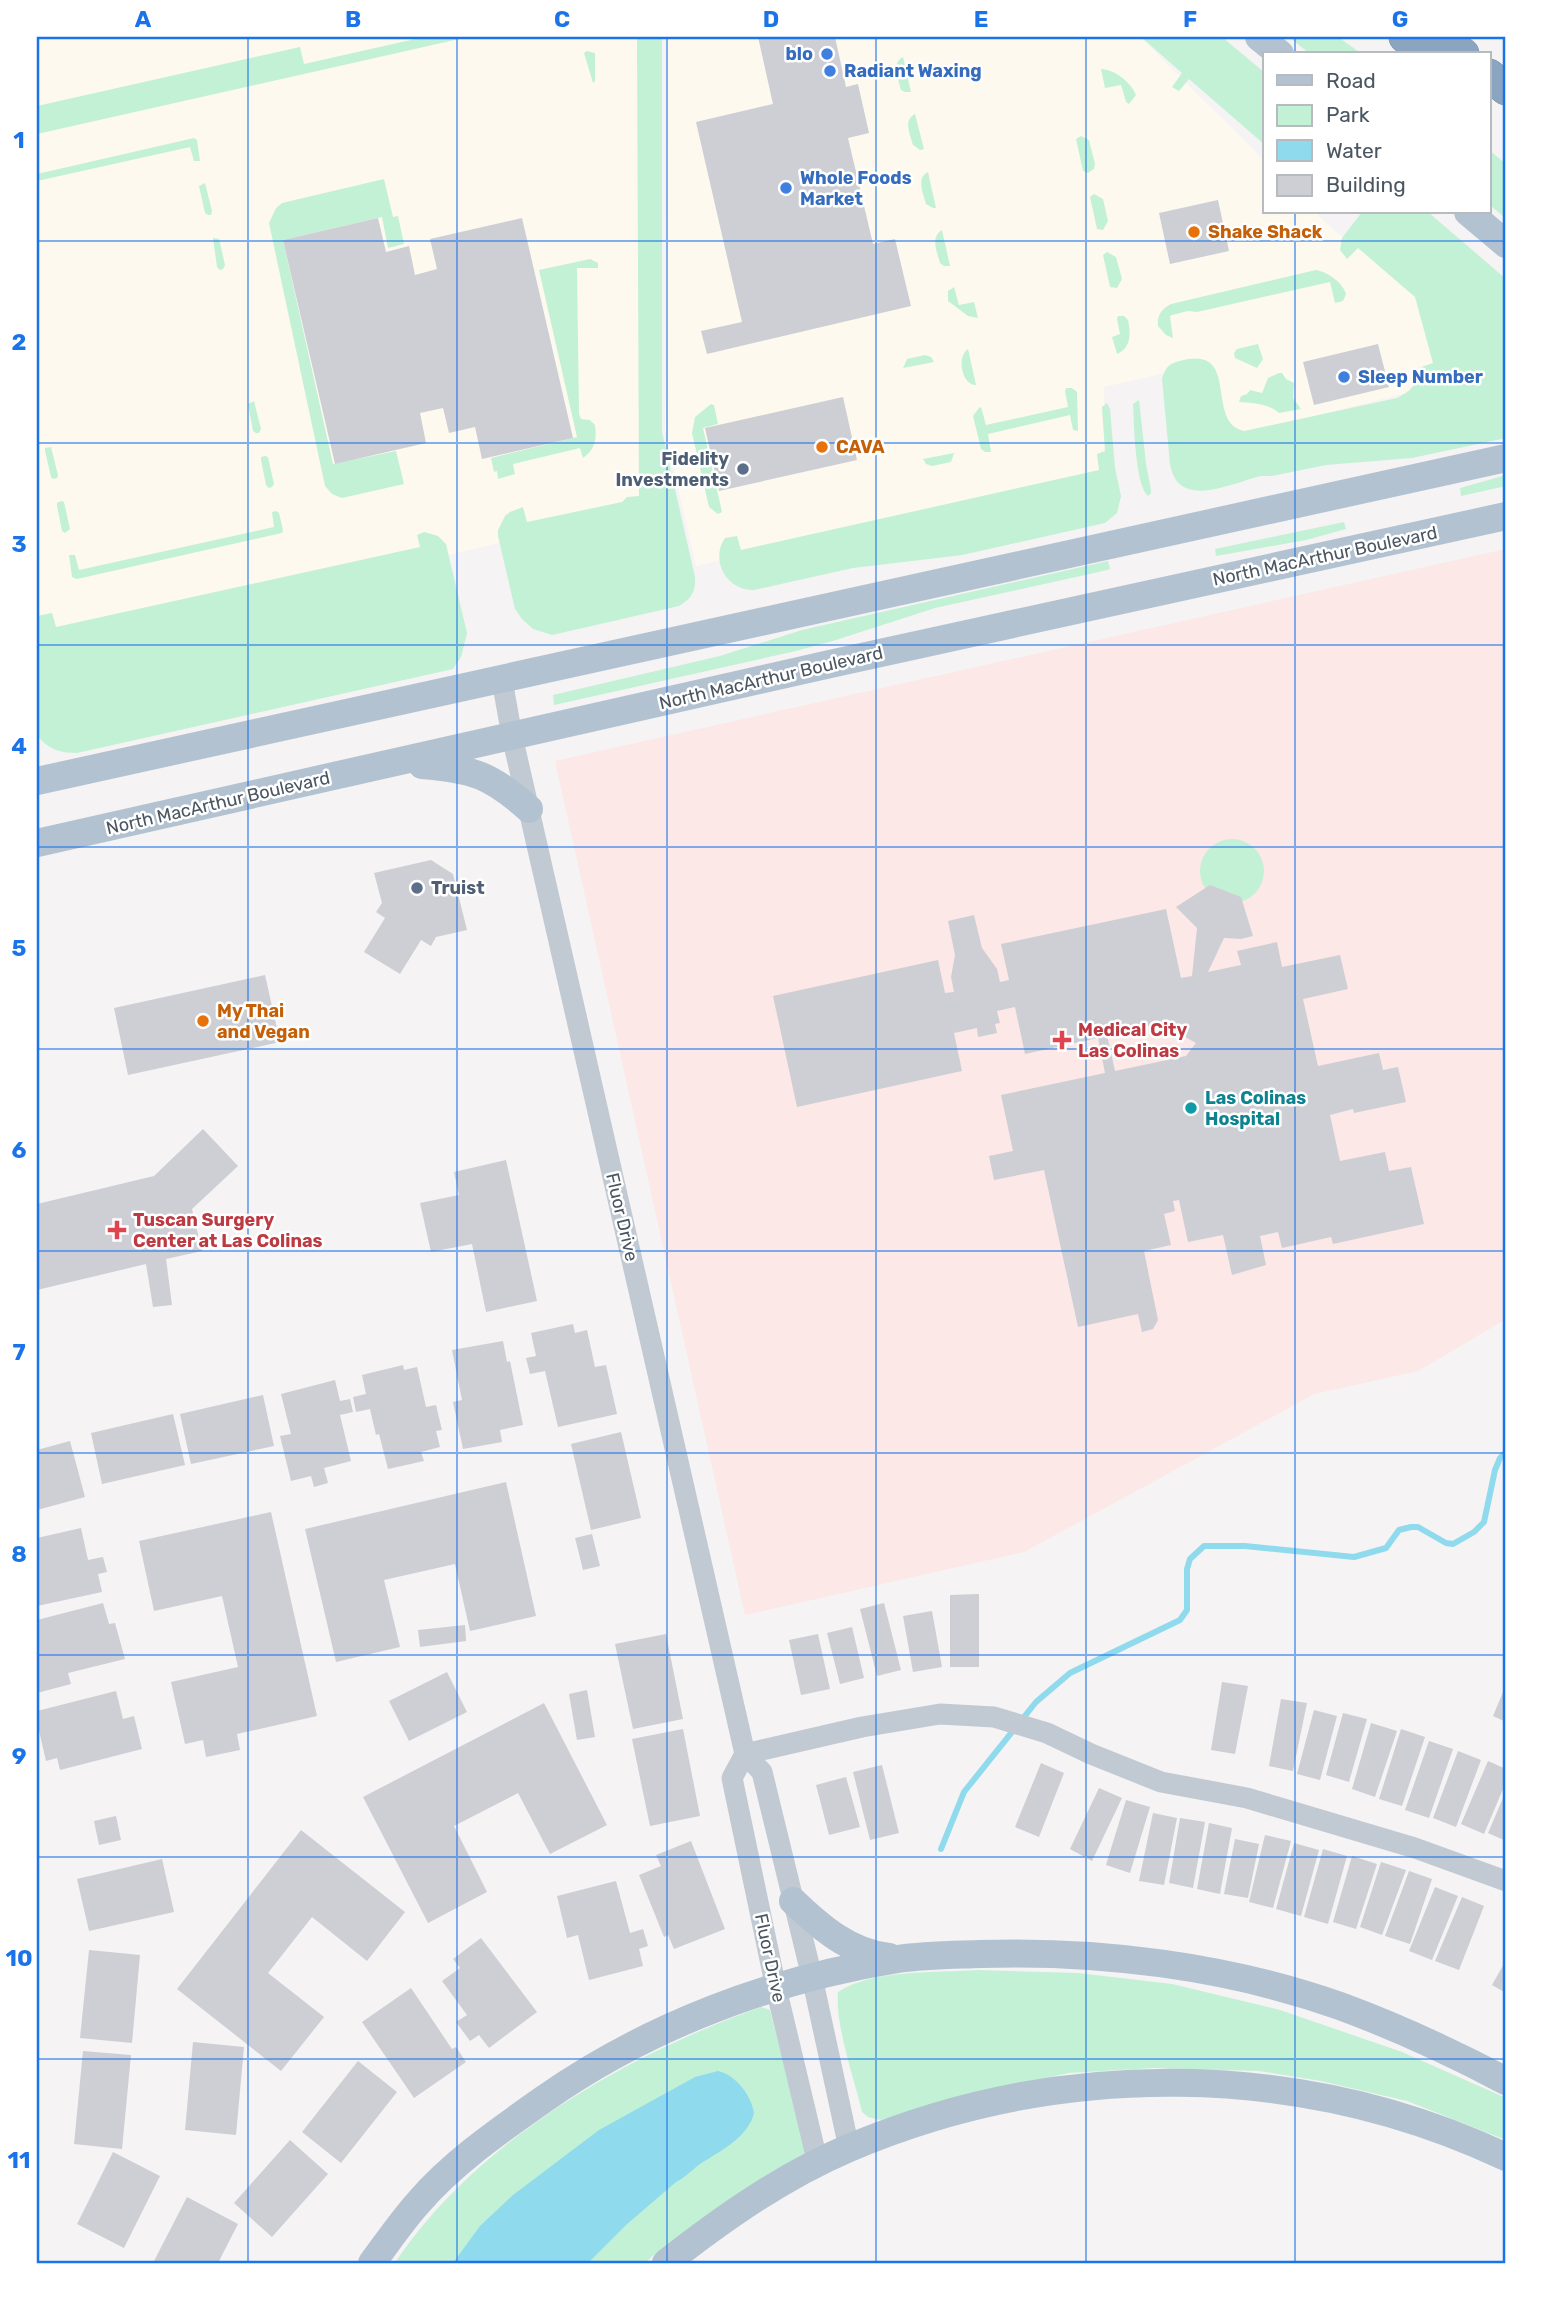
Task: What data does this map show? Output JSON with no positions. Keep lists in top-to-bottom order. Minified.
{"streets":{"main road":["North MacArthur Boulevard"],"street":["Fluor Drive"]},"crossings":[["North MacArthur Boulevard","Fluor Drive"]],"places":{"other":["blo","Radiant Waxing","Whole Foods Market","Shake Shack","Sleep Number","CAVA","Fidelity Investments","Truist","My Thai and Vegan","Las Colinas Hospital"],"health":["Medical City Las Colinas","Tuscan Surgery Center at Las Colinas"]},"legend":["Road","Park","Water","Building"],"grid":{"columns":["A","B","C","D","E","F","G"],"rows":["1","2","3","4","5","6","7","8","9","10","11"]}}
